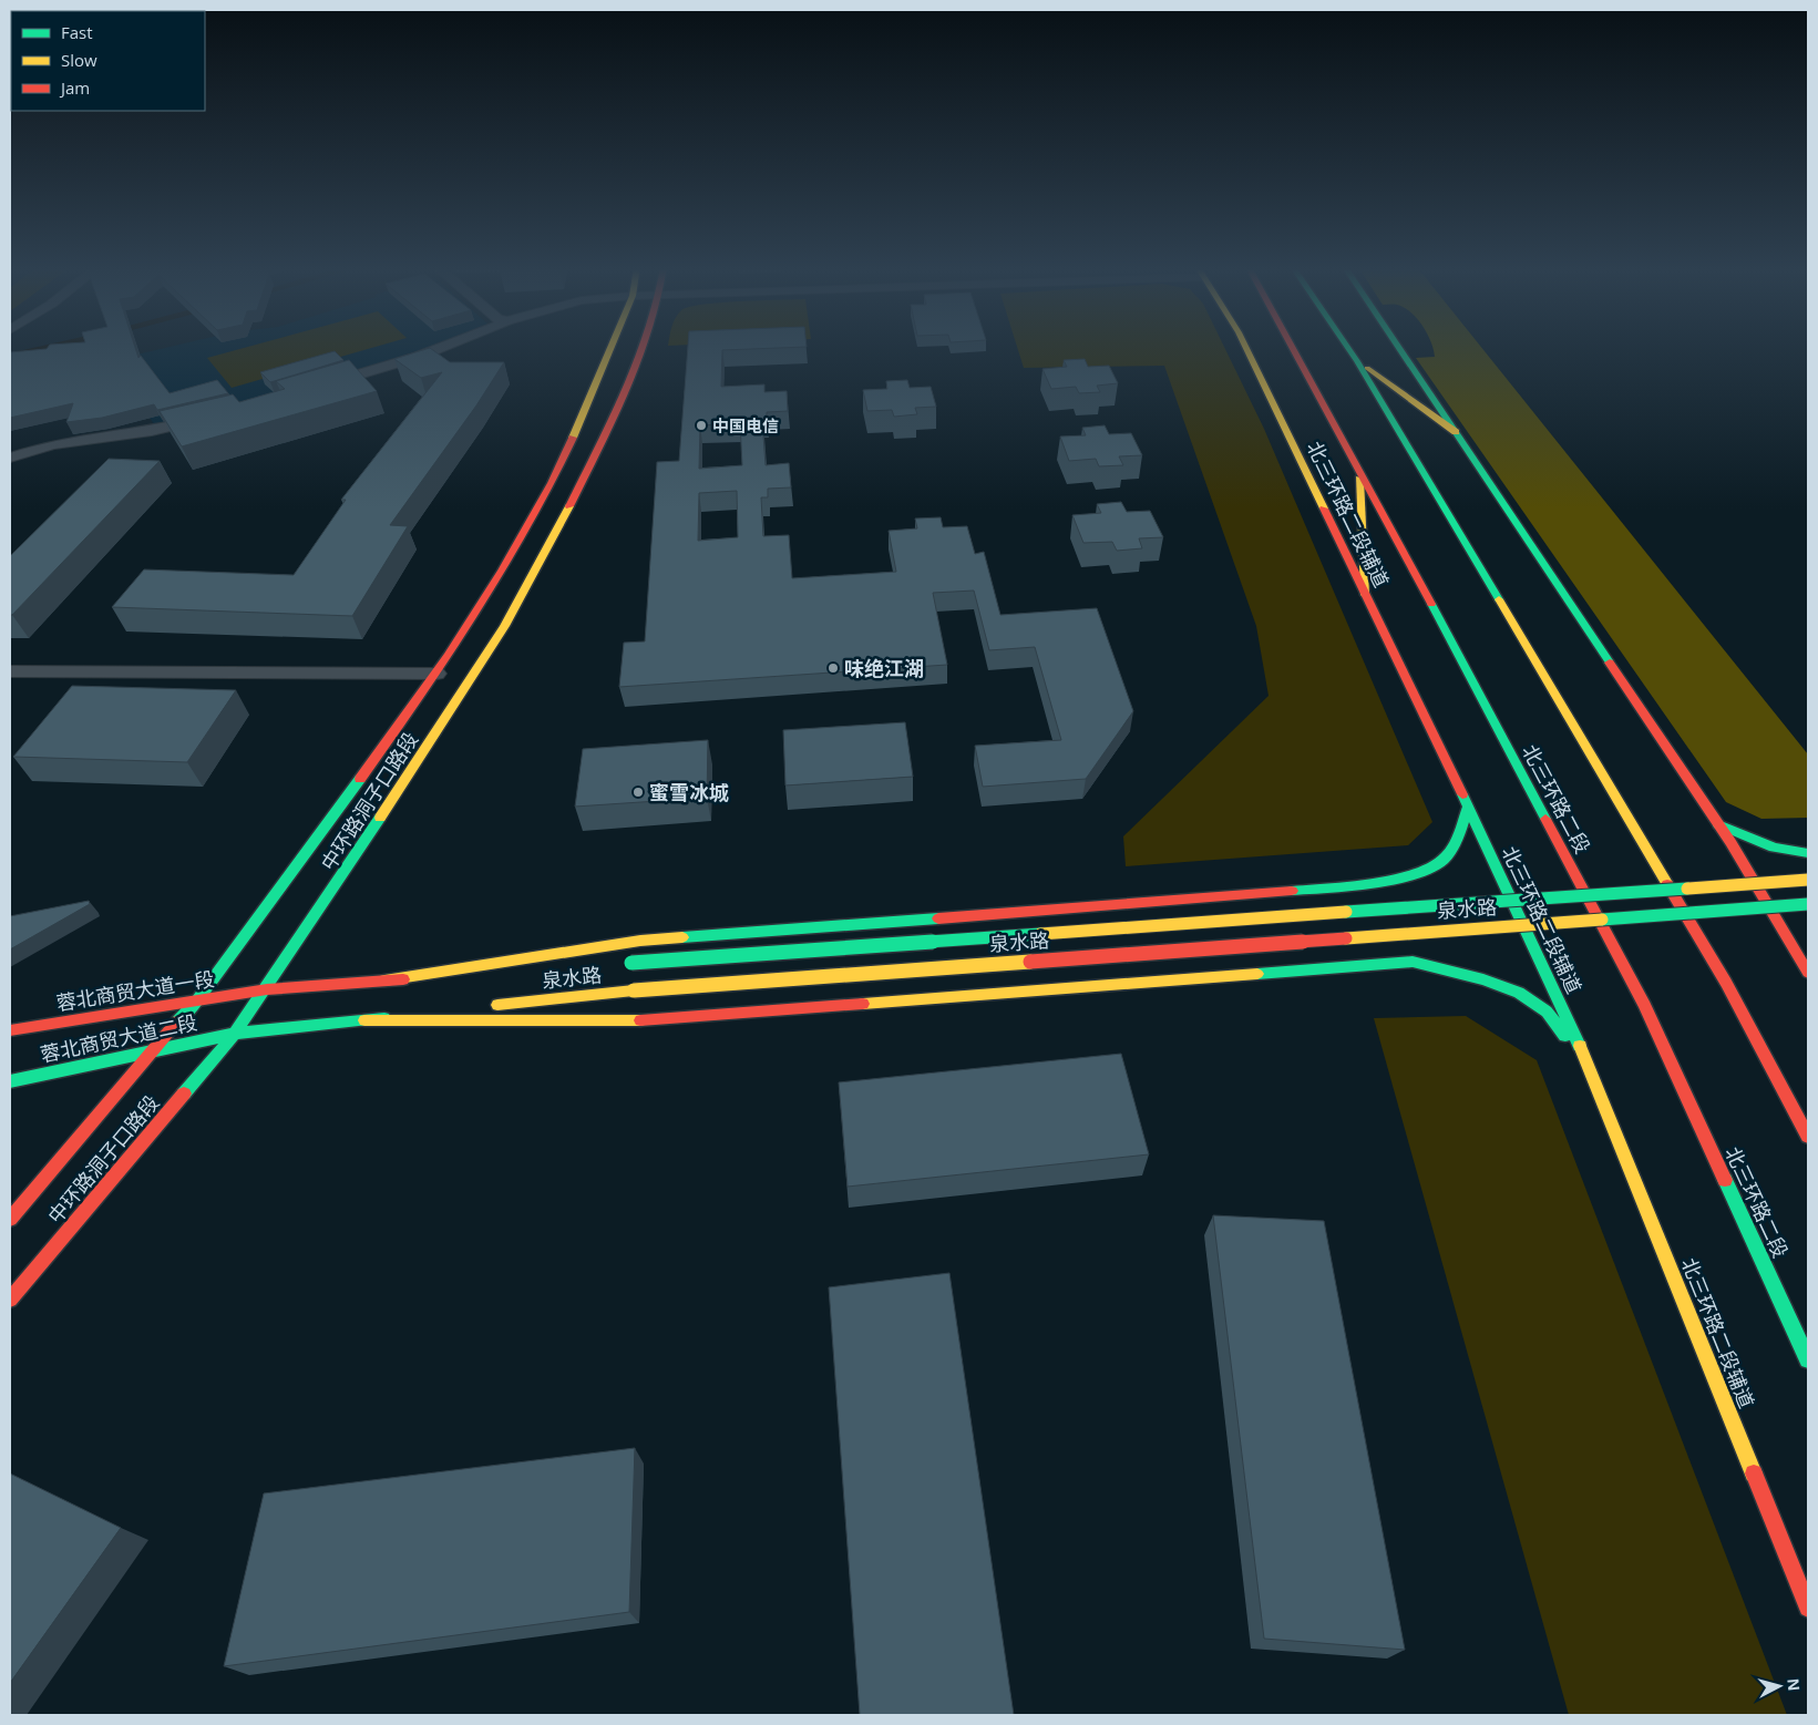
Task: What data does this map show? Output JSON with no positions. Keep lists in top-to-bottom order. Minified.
{"streets":{"main road":["北三环路二段辅道","北三环路二段","中环路洞子口路段","泉水路","蓉北商贸大道一段","蓉北商贸大道二段"]},"crossings":[["中环路洞子口路段","泉水路"],["中环路洞子口路段","蓉北商贸大道一段"],["中环路洞子口路段","蓉北商贸大道二段"],["泉水路","蓉北商贸大道二段"]],"places":["中国电信","味绝江湖","蜜雪冰城"],"legend":["Fast","Slow","Jam"],"north":"right"}
